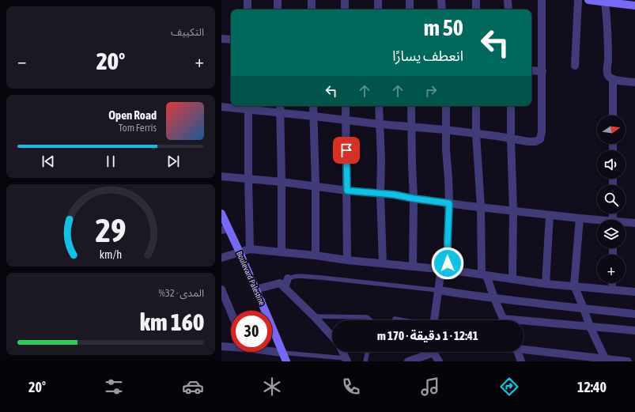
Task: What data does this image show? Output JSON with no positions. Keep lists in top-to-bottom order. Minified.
{"streets":{"street":["Boulevard Palestine"]},"north":"right","page":{"tile":["التكييف",["المدى · 32%","160 km"]],"turn":["50 m","انعطف يسارًا"],"heat":["−","20°","+"],"song":["Open Road","Tom Ferris"],"map_buttons":"+","limit":"30","trip":"12:41 · 1 دقيقة · 170 m","tabs":["12:40","20°"],"gauge":["29","km/h"]}}
